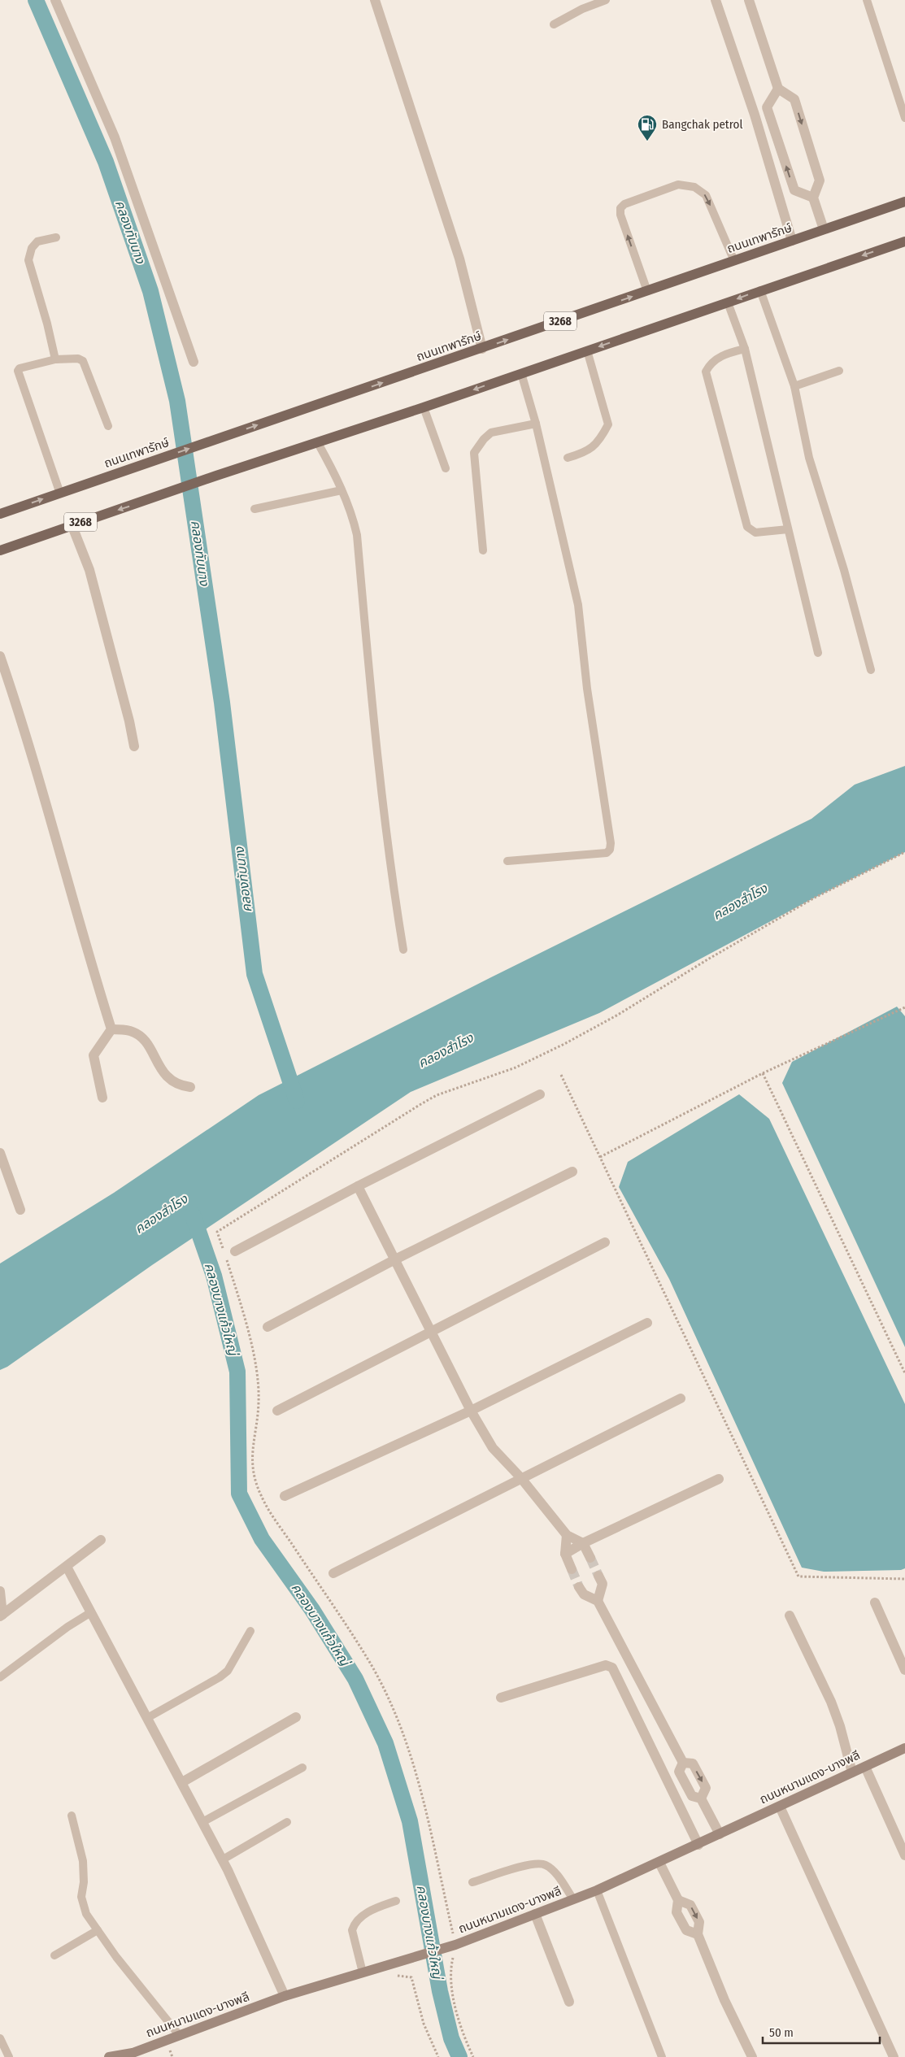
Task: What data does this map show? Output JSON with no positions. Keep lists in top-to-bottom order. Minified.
{"streets":{"main road":["ถนนเทพารักษ์","3268","ถนนหนามแดง-บางพลี"]},"water":["คลองทับนาง","คลองสำโรง","คลองบางแก้วใหญ่"],"places":{"fuel station":["Bangchak petrol"]},"scale_bar":"50 m"}
